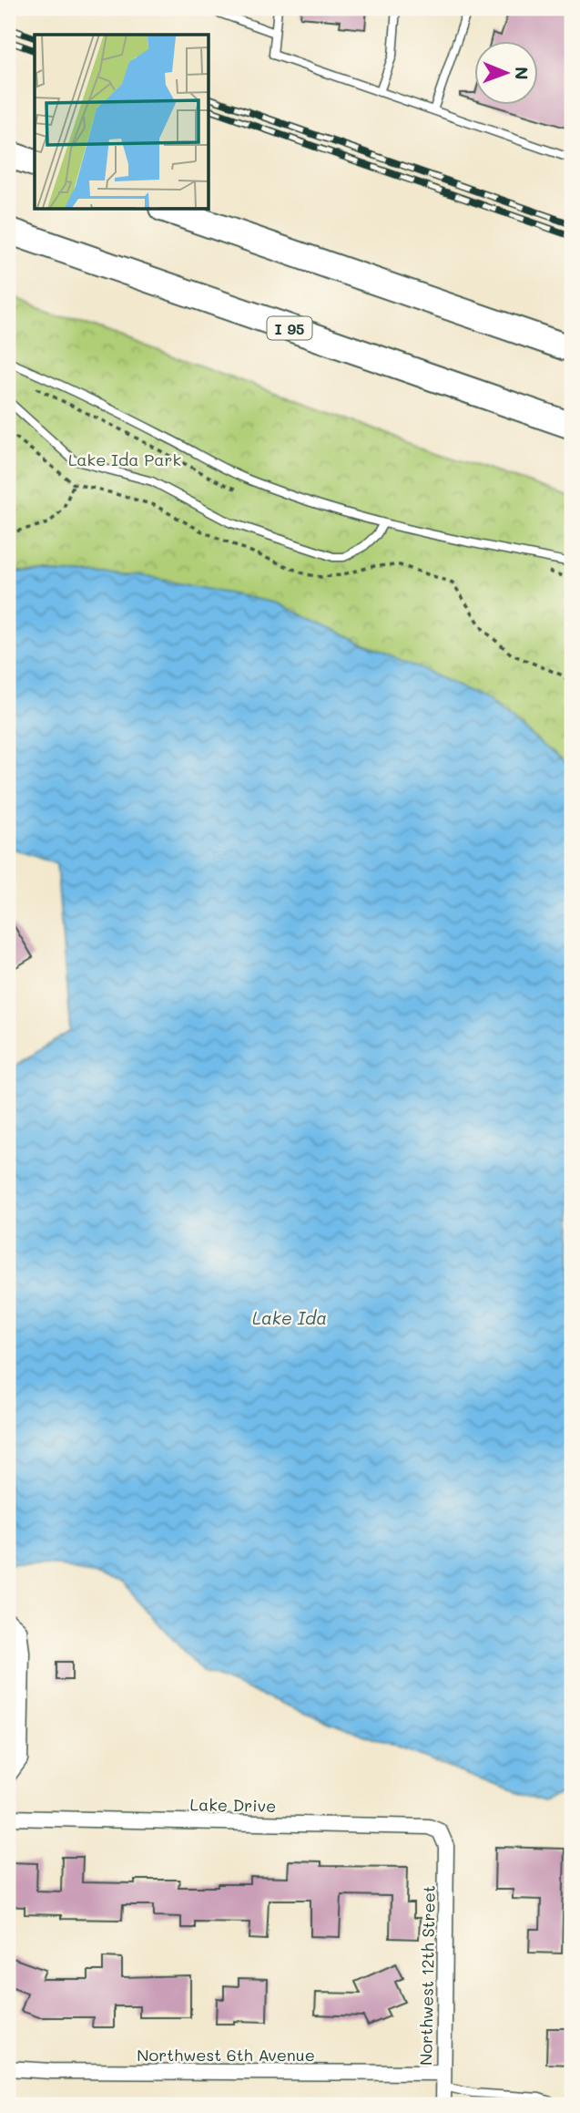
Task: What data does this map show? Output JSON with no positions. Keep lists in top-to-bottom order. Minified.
{"streets":{"highway":["I 95"],"street":["Lake Drive","Northwest 12th Street","Northwest 6th Avenue"]},"crossings":[["Lake Drive","Northwest 12th Street"],["Northwest 12th Street","Northwest 6th Avenue"]],"water":["Lake Ida"],"parks":["Lake Ida Park"],"north":"right"}
